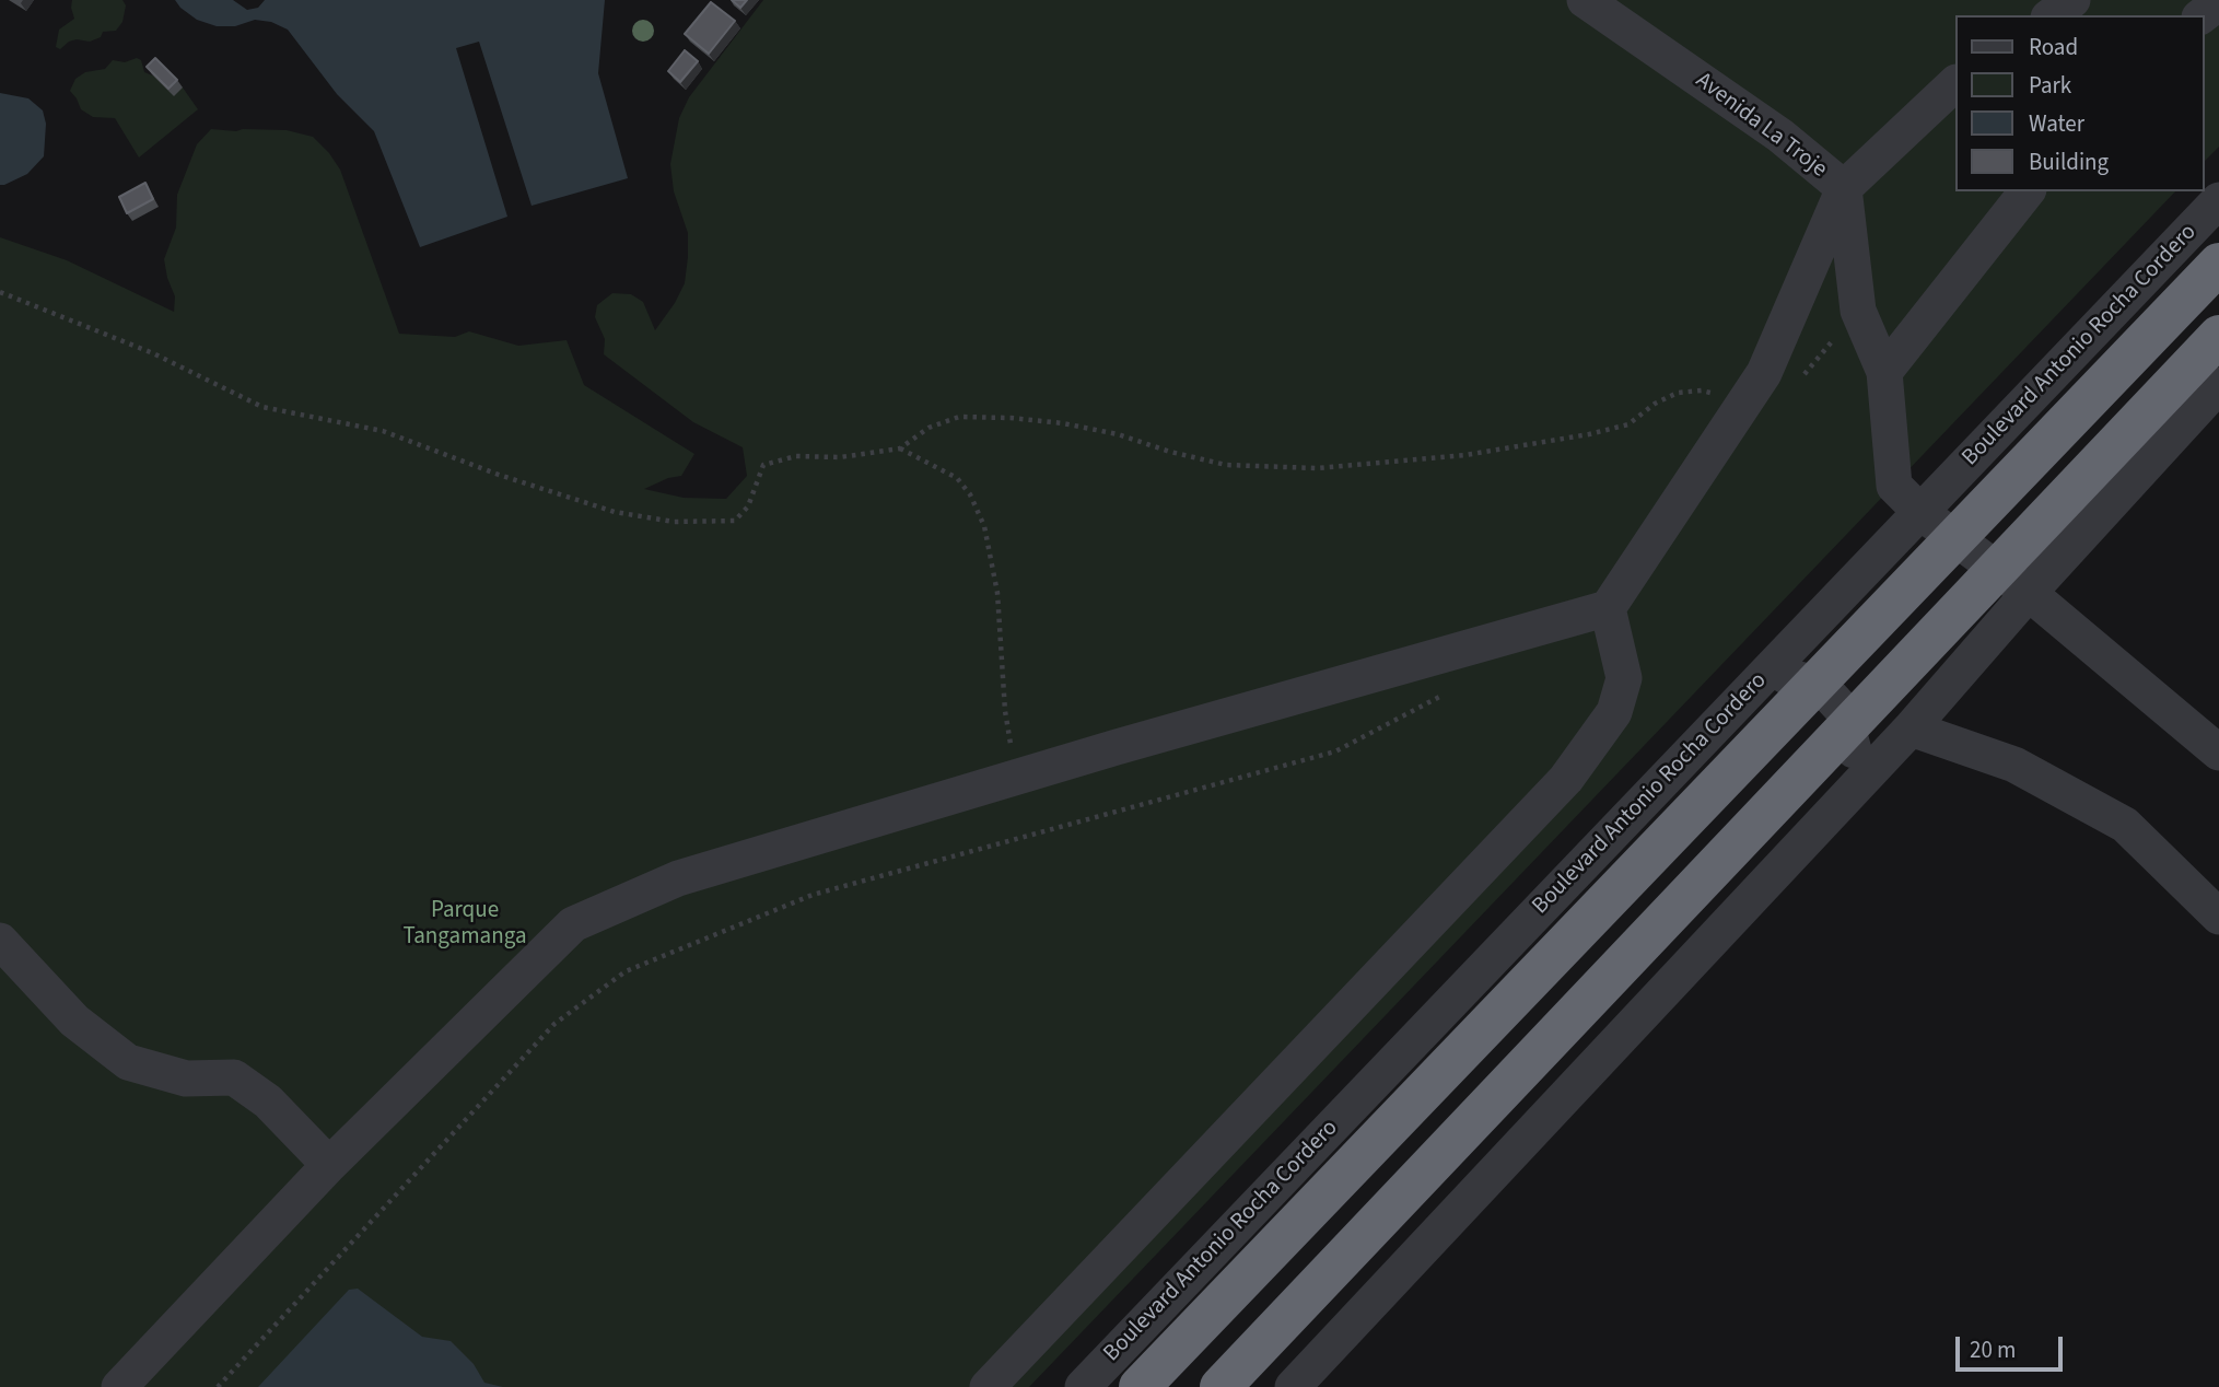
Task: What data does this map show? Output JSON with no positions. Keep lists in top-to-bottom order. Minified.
{"streets":{"street":["Avenida La Troje","Boulevard Antonio Rocha Cordero"]},"crossings":[["Avenida La Troje","Boulevard Antonio Rocha Cordero"]],"parks":["Parque Tangamanga"],"legend":["Road","Park","Water","Building"],"scale_bar":"20 m"}
